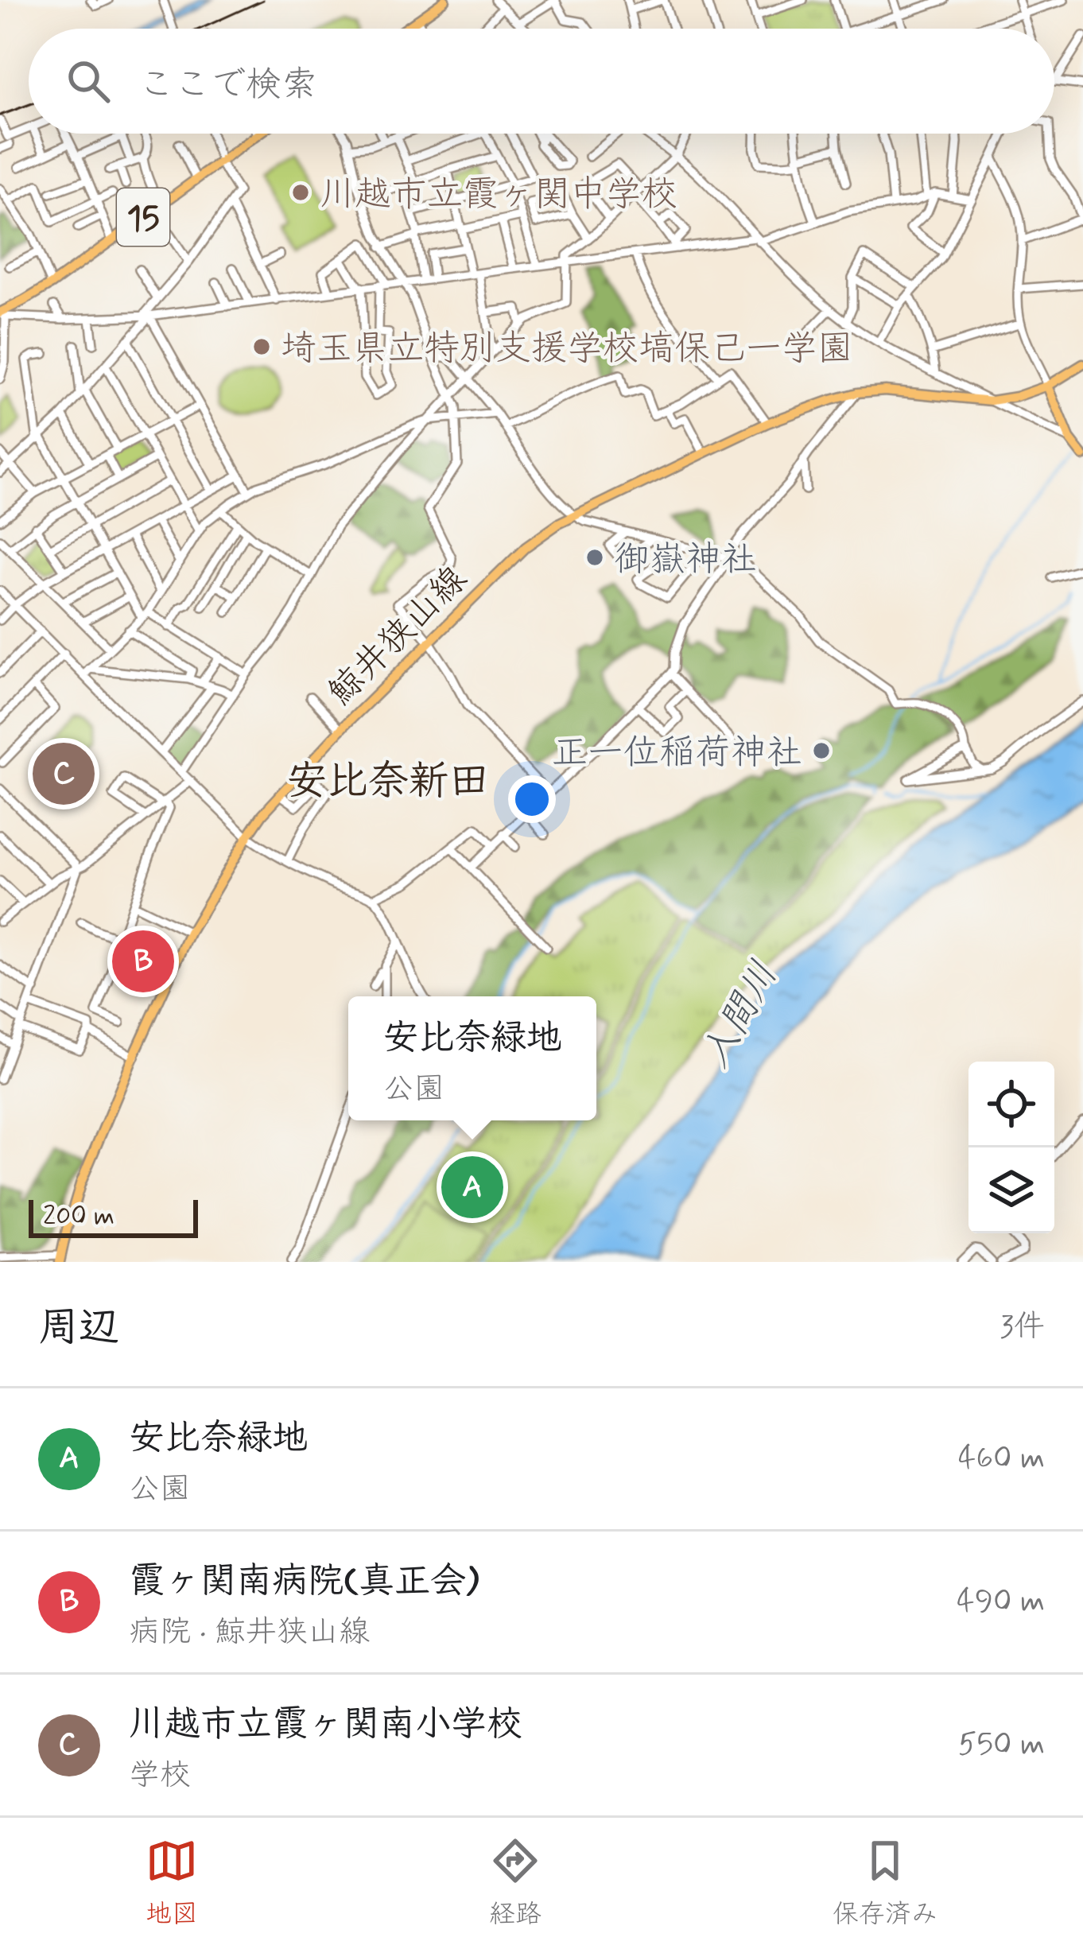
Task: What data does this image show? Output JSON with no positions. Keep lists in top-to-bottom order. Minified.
{"streets":{"main road":["15","鯨井狭山線"]},"districts":["安比奈新田"],"water":["入間川"],"places":["川越市立霞ヶ関中学校","埼玉県立特別支援学校塙保己一学園","御嶽神社","正一位稲荷神社"],"scale_bar":"200 m","page":{"search":"ここで検索","pins":["C","B","A"],"popup":["安比奈緑地","公園"],"scale":"200 m","heading":["周辺","3件"],"list":[{"mark":"A","name":"安比奈緑地","note":"公園","value":"460 m"},{"mark":"B","name":"霞ヶ関南病院(真正会)","note":"病院 · 鯨井狭山線","value":"490 m"},{"mark":"C","name":"川越市立霞ヶ関南小学校","note":"学校","value":"550 m"}],"nav":["地図","経路","保存済み"]}}
